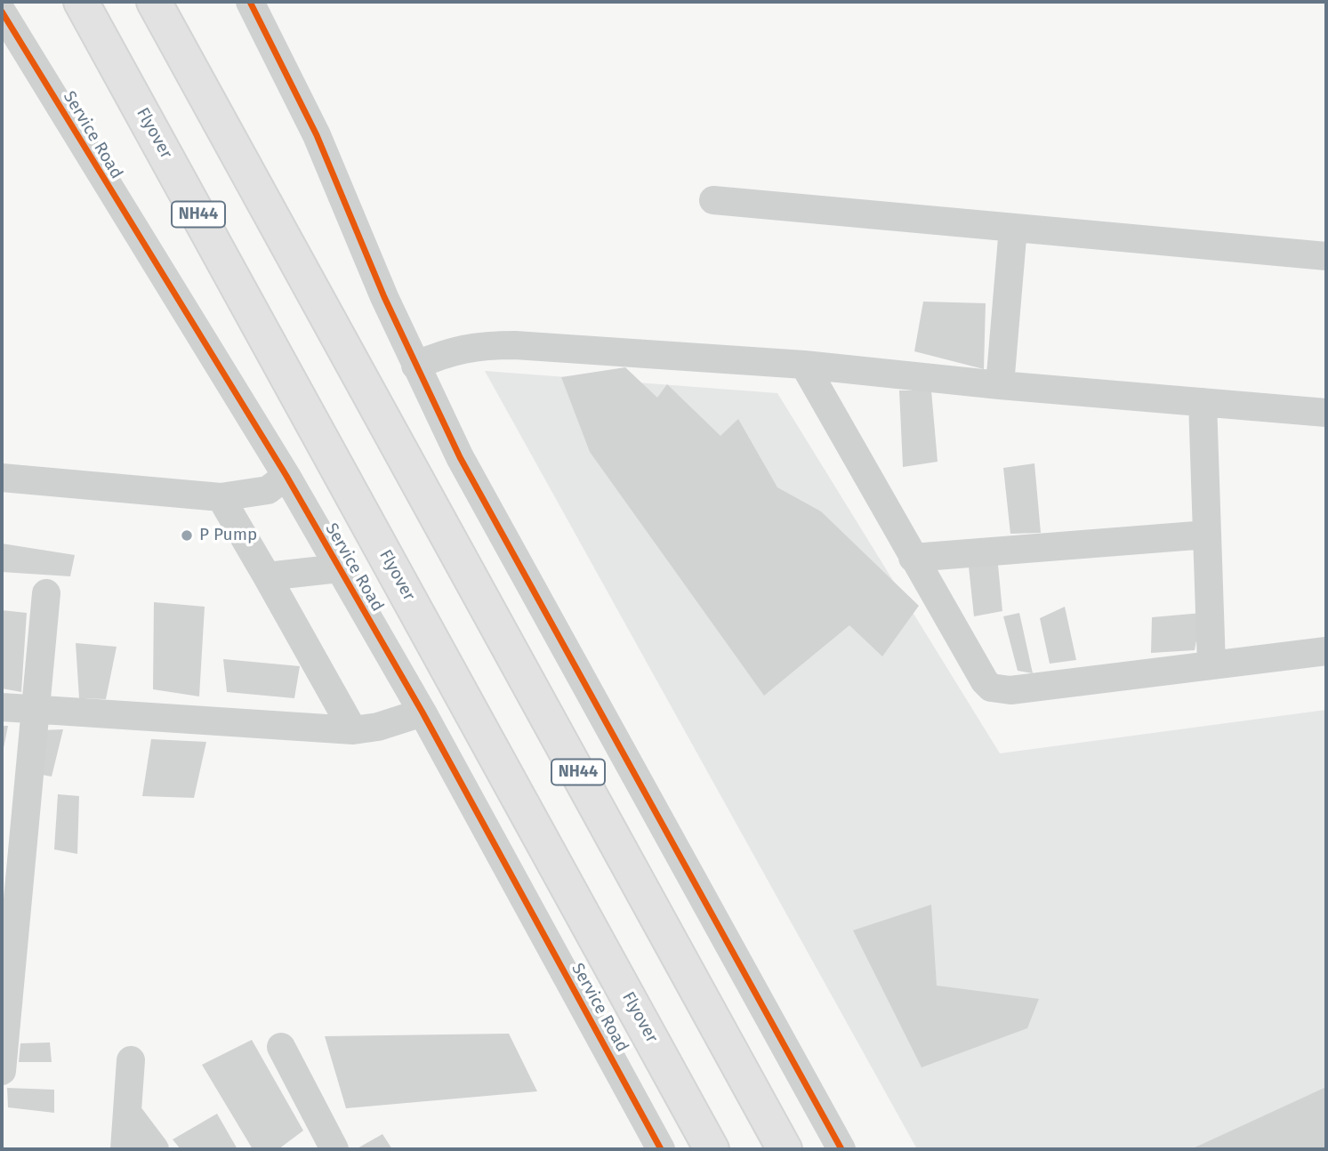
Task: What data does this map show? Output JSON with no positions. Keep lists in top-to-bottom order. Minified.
{"streets":{"highway":["Flyover","NH44"],"street":["Service Road"]},"places":["P Pump"]}
